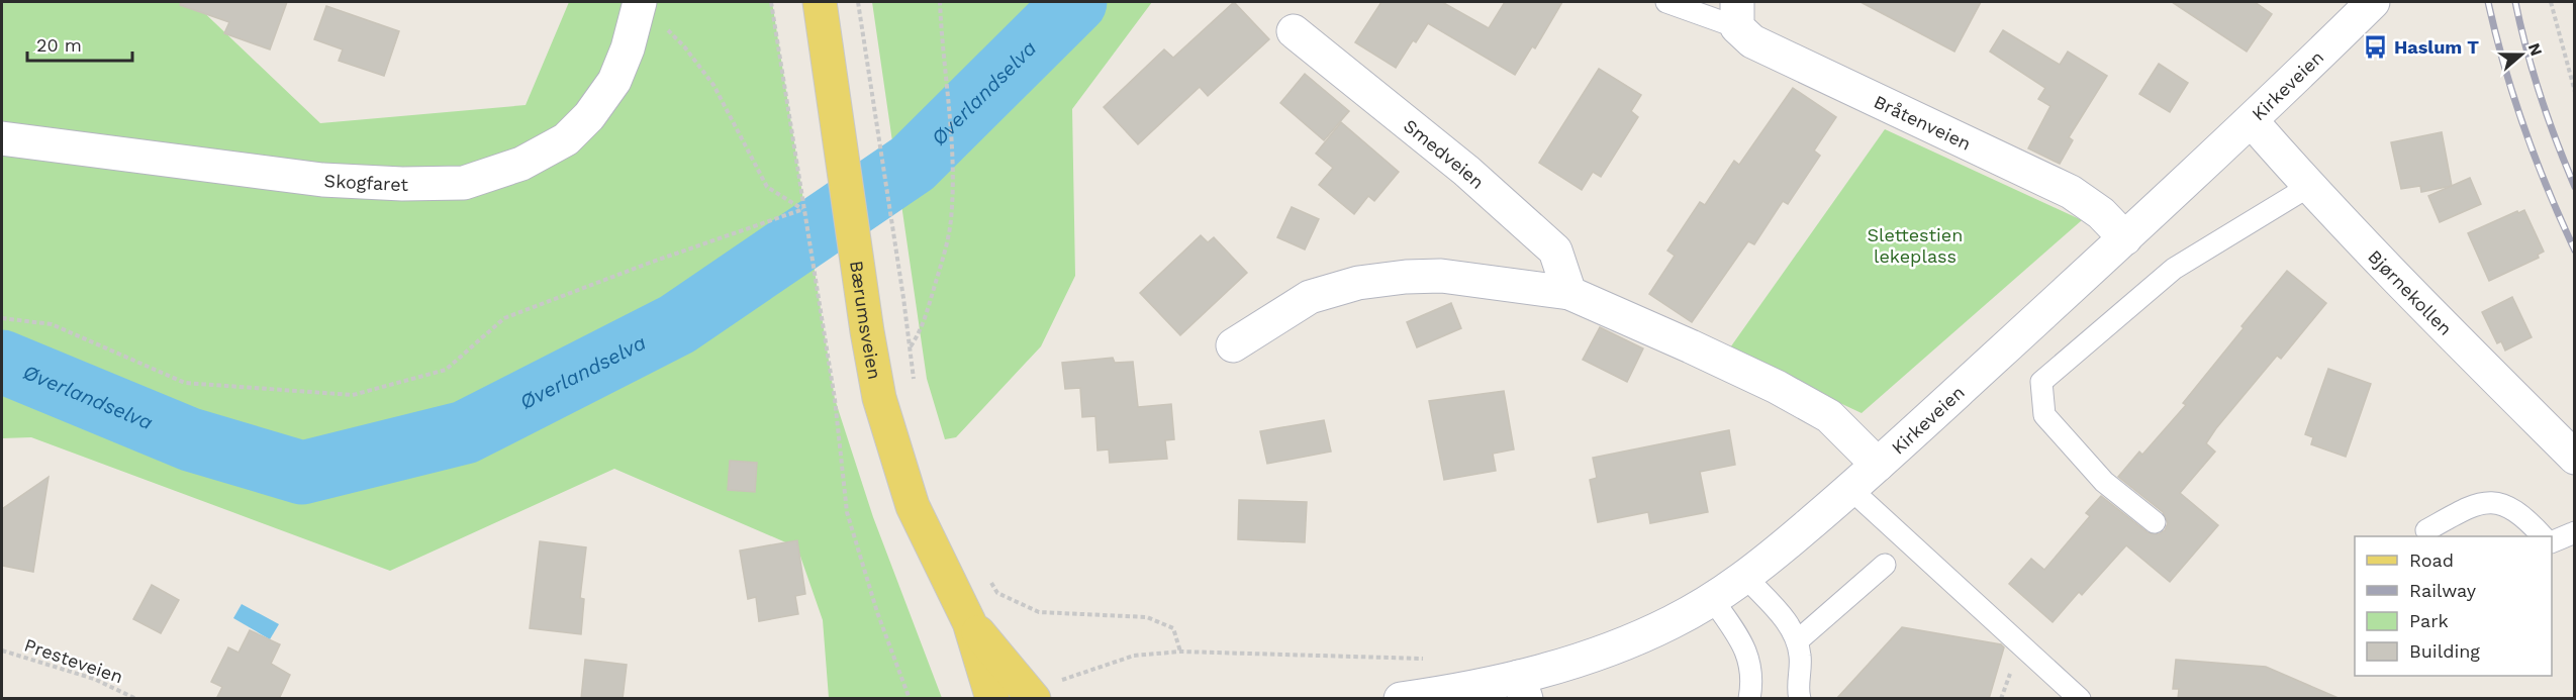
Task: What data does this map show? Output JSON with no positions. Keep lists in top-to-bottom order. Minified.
{"streets":{"main road":["Bærumsveien"],"street":["Kirkeveien","Bråtenveien","Smedveien","Skogfaret","Bjørnekollen"],"path":["Presteveien"]},"crossings":[["Kirkeveien","Bråtenveien"],["Kirkeveien","Bjørnekollen"]],"water":["Øverlandselva"],"parks":["Slettestien lekeplass"],"places":{"bus stop":["Haslum T"]},"legend":["Road","Railway","Park","Building"],"scale_bar":"20 m","north":"right"}
